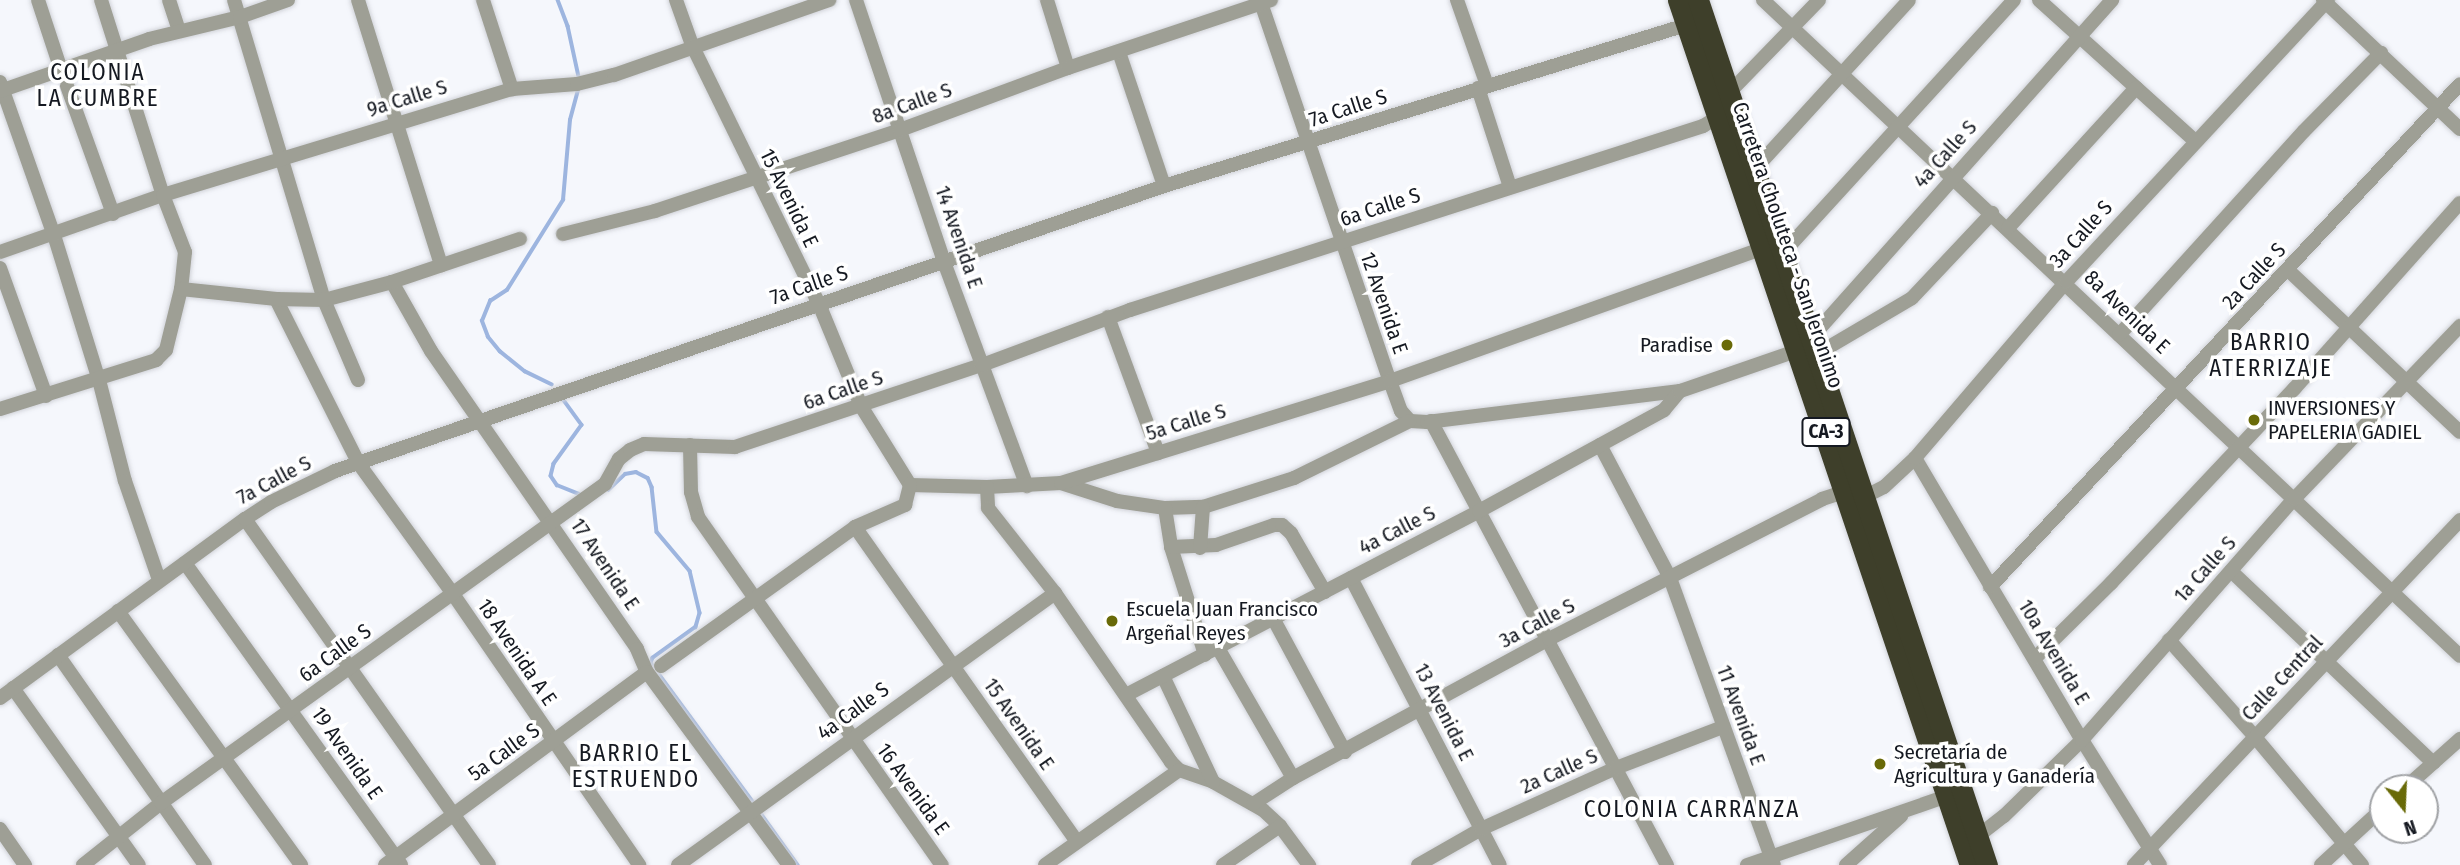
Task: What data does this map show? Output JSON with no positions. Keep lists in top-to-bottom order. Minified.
{"streets":{"highway":["Carretera Choluteca - San Jeronimo","CA-3"],"street":["9a Calle S","8a Calle S","7a Calle S","4a Calle S","15 Avenida E","6a Calle S","3a Calle S","14 Avenida E","2a Calle S","12 Avenida E","8a Avenida E","5a Calle S","17 Avenida E","1a Calle S","18 Avenida A E","10a Avenida E","Calle Central","13 Avenida E","11 Avenida E","19 Avenida E","16 Avenida E"]},"crossings":[["9a Calle S","15 Avenida E"],["8a Calle S","15 Avenida E"],["8a Calle S","14 Avenida E"],["8a Calle S","12 Avenida E"],["7a Calle S","15 Avenida E"],["7a Calle S","14 Avenida E"],["7a Calle S","Carretera Choluteca - San Jeronimo"],["7a Calle S","12 Avenida E"],["7a Calle S","17 Avenida E"],["7a Calle S","18 Avenida A E"],["7a Calle S","19 Avenida E"],["4a Calle S","15 Avenida E"],["4a Calle S","Carretera Choluteca - San Jeronimo"],["4a Calle S","12 Avenida E"],["4a Calle S","8a Avenida E"],["4a Calle S","17 Avenida E"],["4a Calle S","13 Avenida E"],["4a Calle S","11 Avenida E"],["4a Calle S","16 Avenida E"],["15 Avenida E","6a Calle S"],["15 Avenida E","5a Calle S"],["6a Calle S","14 Avenida E"],["6a Calle S","Carretera Choluteca - San Jeronimo"],["6a Calle S","12 Avenida E"],["6a Calle S","17 Avenida E"],["6a Calle S","18 Avenida A E"],["6a Calle S","19 Avenida E"],["6a Calle S","16 Avenida E"],["3a Calle S","Carretera Choluteca - San Jeronimo"],["3a Calle S","8a Avenida E"],["3a Calle S","10a Avenida E"],["3a Calle S","13 Avenida E"],["3a Calle S","11 Avenida E"],["14 Avenida E","5a Calle S"],["Carretera Choluteca - San Jeronimo","5a Calle S"],["Carretera Choluteca - San Jeronimo","1a Calle S"],["2a Calle S","8a Avenida E"],["2a Calle S","10a Avenida E"],["2a Calle S","13 Avenida E"],["2a Calle S","11 Avenida E"],["12 Avenida E","5a Calle S"],["8a Avenida E","1a Calle S"],["8a Avenida E","Calle Central"],["5a Calle S","17 Avenida E"],["5a Calle S","18 Avenida A E"],["5a Calle S","19 Avenida E"],["5a Calle S","16 Avenida E"],["1a Calle S","10a Avenida E"],["10a Avenida E","Calle Central"]],"districts":["COLONIA LA CUMBRE","BARRIO ATERRIZAJE","BARRIO EL ESTRUENDO","COLONIA CARRANZA"],"places":["Paradise","INVERSIONES Y PAPELERIA GADIEL","Escuela Juan Francisco Argeñal Reyes","Secretaría de Agricultura y Ganadería"],"north":"bottom"}
